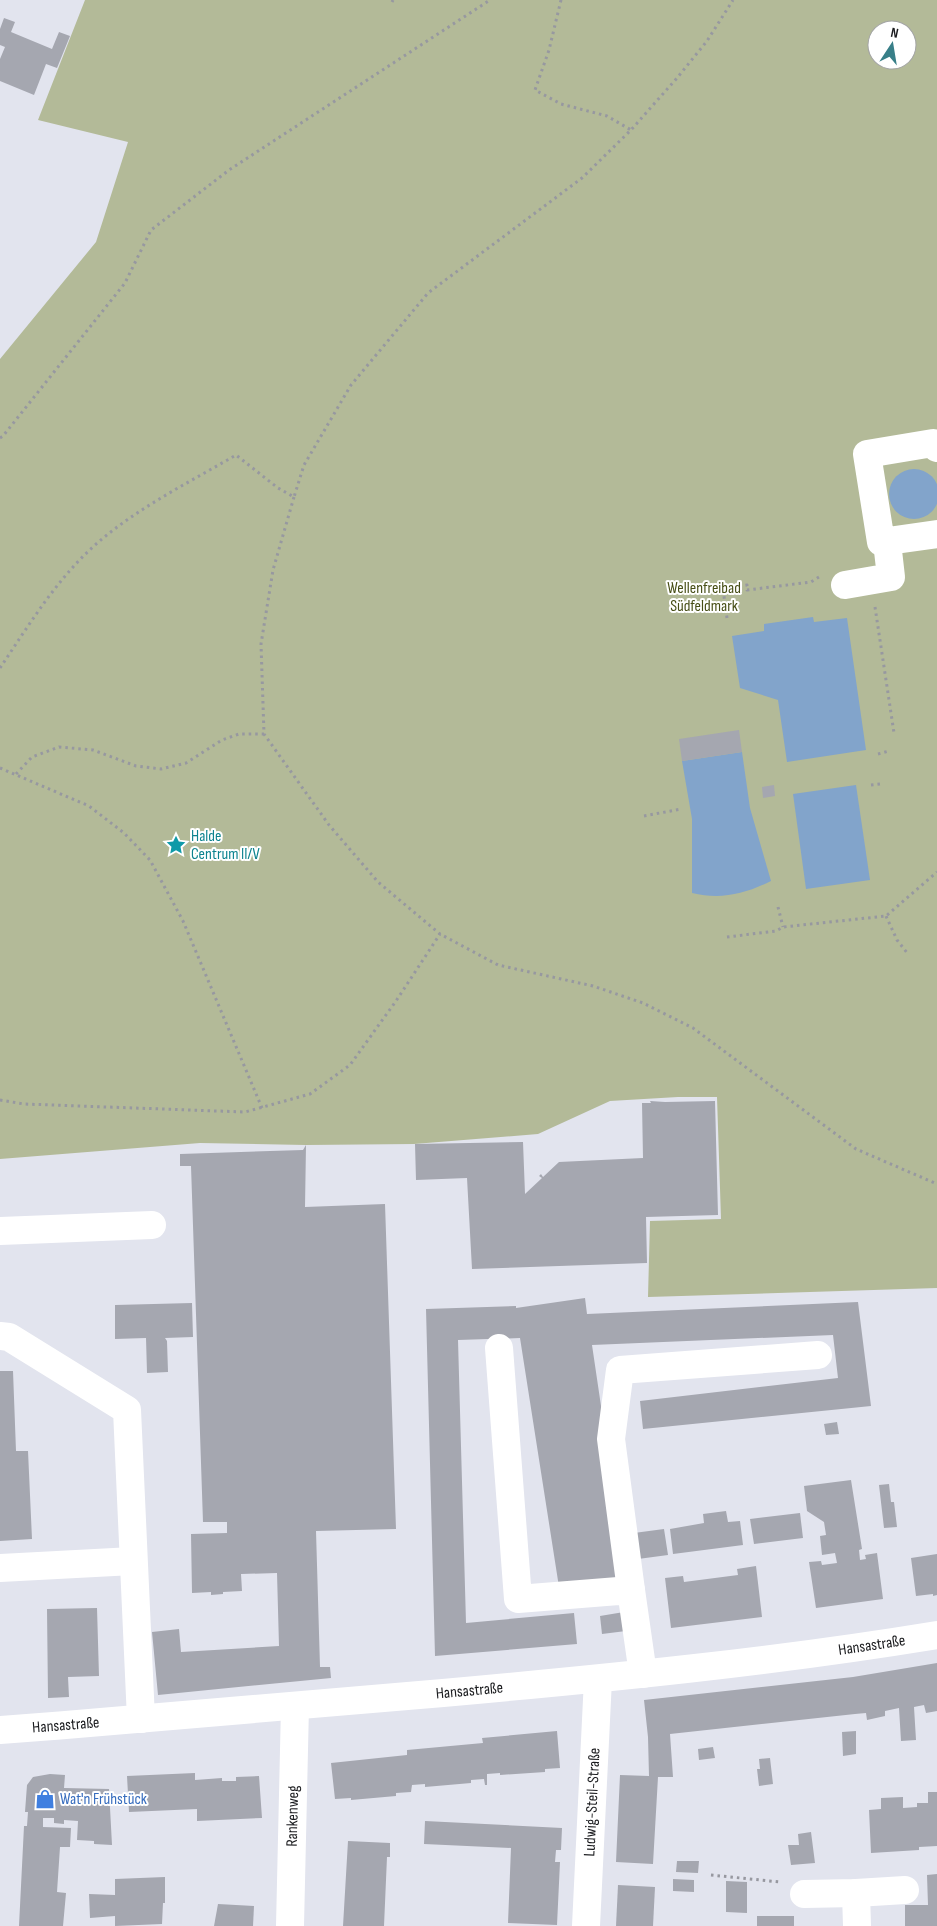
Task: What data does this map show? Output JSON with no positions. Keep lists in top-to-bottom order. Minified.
{"streets":{"street":["Hansastraße","Ludwig-Steil-Straße","Rankenweg"]},"crossings":[["Hansastraße","Ludwig-Steil-Straße"],["Hansastraße","Rankenweg"]],"parks":["Wellenfreibad Südfeldmark"],"places":{"place":["Halde Centrum II/V"],"shop":["Wat'n Frühstück"]},"north":"top"}
